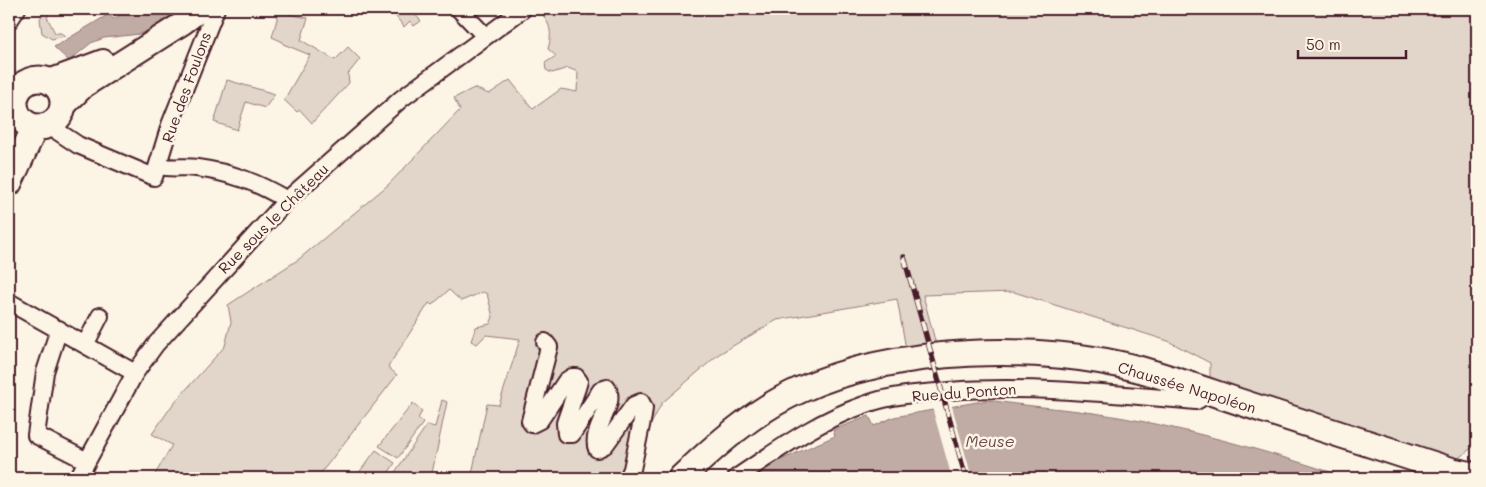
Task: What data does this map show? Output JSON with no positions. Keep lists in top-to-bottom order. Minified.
{"streets":{"main road":["Chaussée Napoléon"],"street":["Rue des Foulons","Rue sous le Château","Rue du Ponton"]},"crossings":[["Chaussée Napoléon","Rue du Ponton"]],"water":["Meuse"],"scale_bar":"50 m"}
